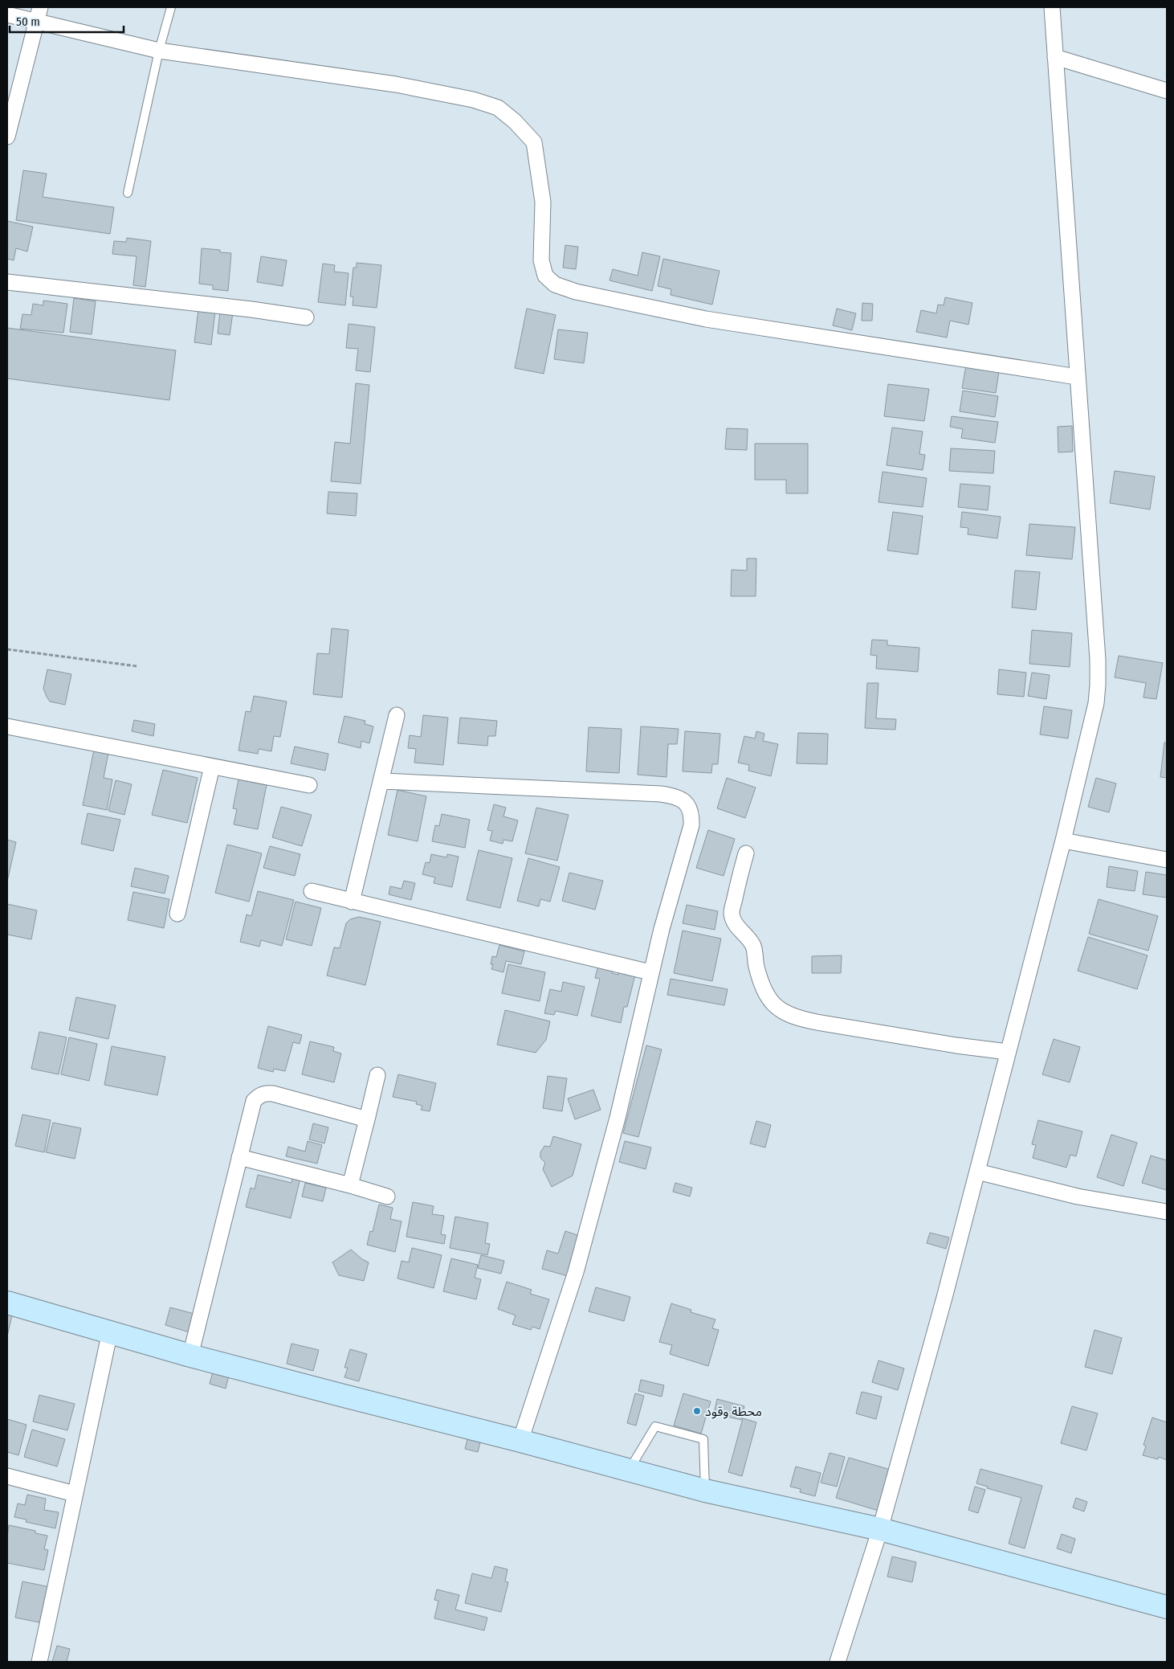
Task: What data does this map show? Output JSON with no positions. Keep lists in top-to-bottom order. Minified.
{"places":["محطة وقود"],"scale_bar":"50 m"}
